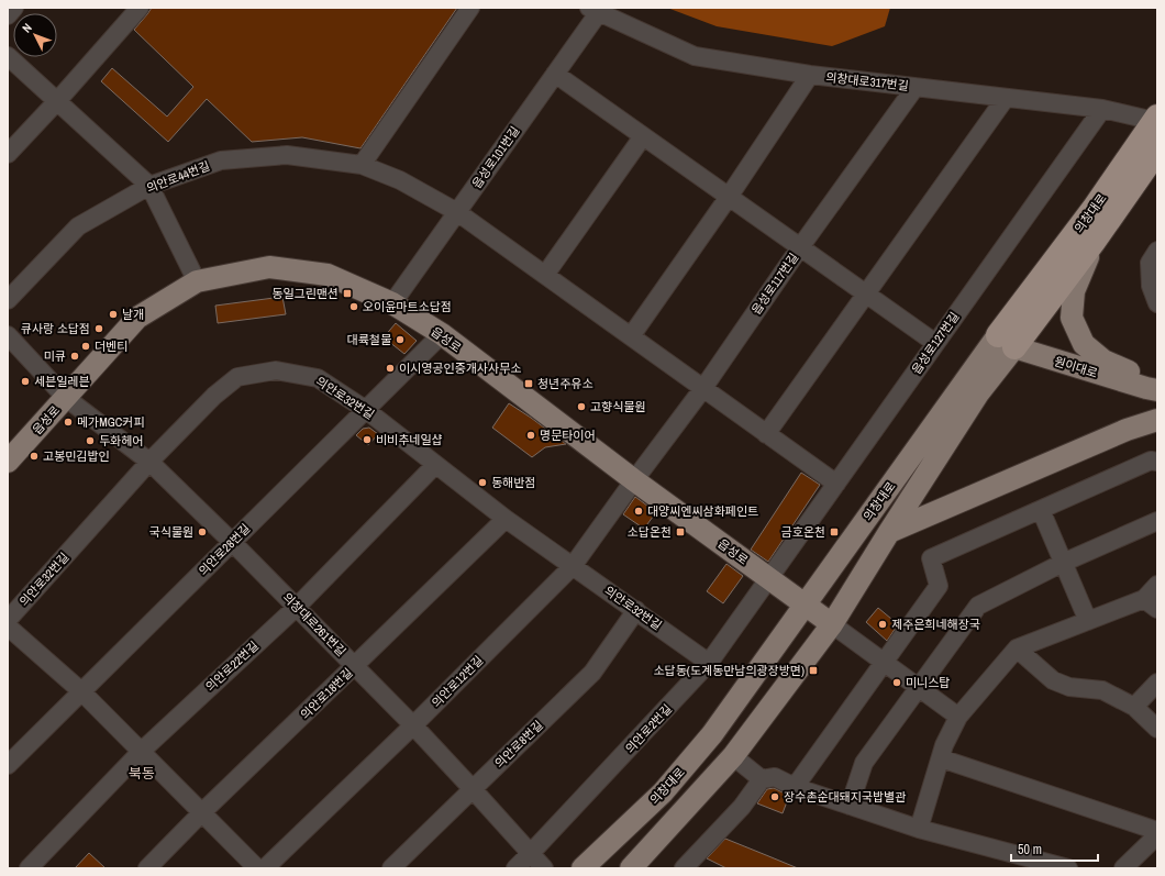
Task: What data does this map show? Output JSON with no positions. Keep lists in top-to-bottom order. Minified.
{"streets":{"highway":["의창대로"],"main road":["읍성로","원이대로"],"street":["의창대로317번길","읍성로101번길","의안로44번길","읍성로117번길","읍성로127번길","의안로32번길","의안로28번길","의창대로261번길","의안로22번길","의안로12번길","의안로18번길","의안로2번길","의안로8번길"]},"crossings":[["의창대로317번길","읍성로101번길"],["의창대로317번길","의창대로"],["의창대로317번길","읍성로117번길"],["의창대로317번길","읍성로127번길"],["읍성로101번길","의안로44번길"],["읍성로101번길","읍성로"],["의안로44번길","읍성로117번길"],["의안로44번길","읍성로127번길"],["의창대로","읍성로"],["의창대로","원이대로"],["읍성로117번길","읍성로"],["읍성로117번길","의안로12번길"],["읍성로","읍성로127번길"],["읍성로","의안로28번길"],["읍성로","의창대로261번길"],["읍성로","의안로12번길"],["읍성로","의안로2번길"],["읍성로127번길","의안로2번길"],["의안로32번길","의안로28번길"],["의안로32번길","의창대로261번길"],["의안로32번길","의안로22번길"],["의안로32번길","의안로12번길"],["의안로32번길","의안로18번길"],["의안로32번길","의안로2번길"],["의안로32번길","의안로8번길"],["의안로28번길","의창대로261번길"],["의창대로261번길","의안로22번길"],["의창대로261번길","의안로12번길"],["의창대로261번길","의안로18번길"],["의창대로261번길","의안로2번길"],["의창대로261번길","의안로8번길"]],"districts":["북동"],"places":{"transit":["동일그린맨션","청년주유소","소답온천","금호온천","소답동(도계동만남의광장방면)"],"other":["오이윤마트소답점","날개","큐사랑 소답점","대륙철물","더벤티","미큐","이시영공인중개사사무소","세븐일레븐","고향식물원","메가MGC커피","명문타이어","비비추네일샵","두화헤어","고봉민김밥인","동해반점","대양씨엔씨삼화페인트","국식물원","제주은희네해장국","미니스탑","장수촌순대돼지국밥별관"]},"scale_bar":"50 m","north":"top left"}
